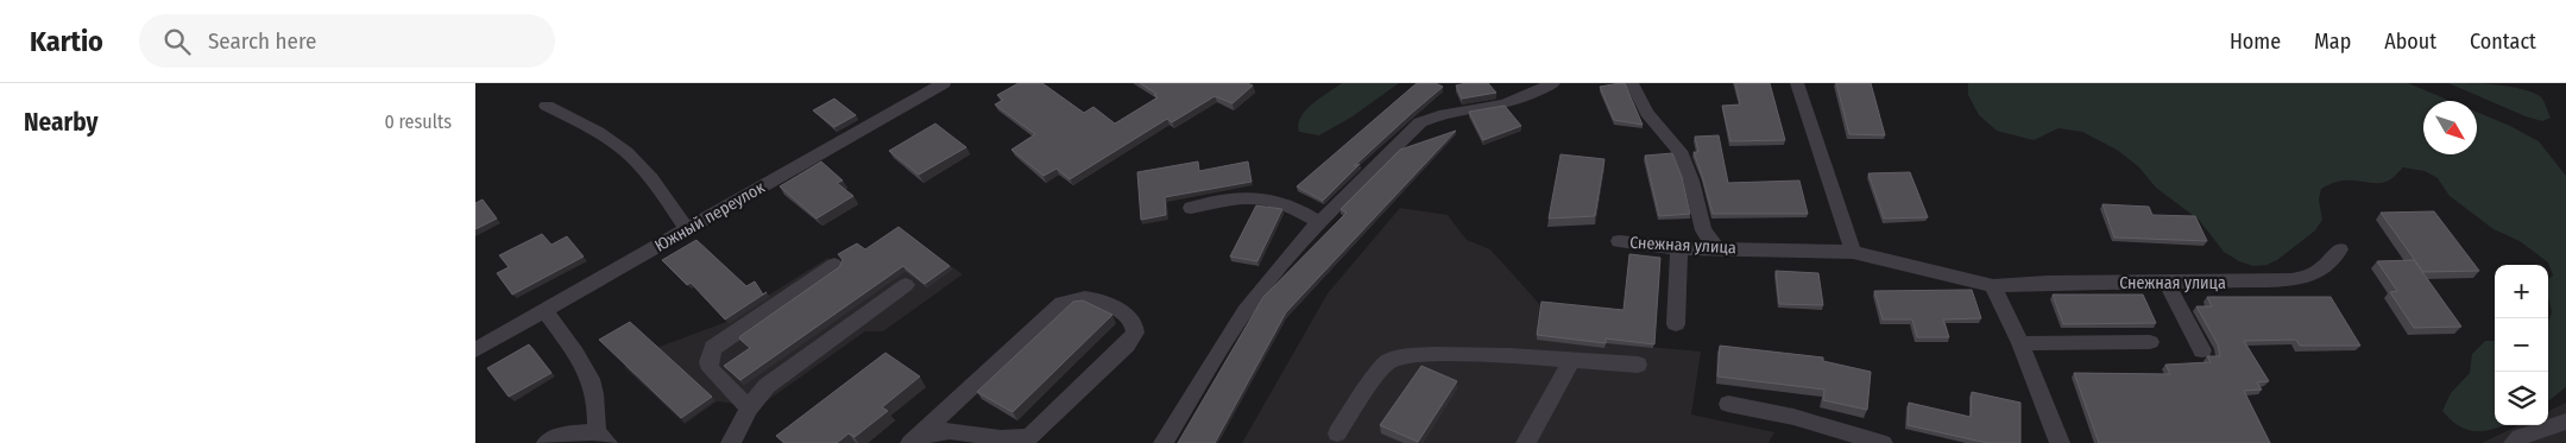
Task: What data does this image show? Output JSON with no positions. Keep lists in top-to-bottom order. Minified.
{"streets":{"street":["Южный переулок","Снежная улица"]},"north":"bottom right","page":{"header":"Kartio","search":"Search here","nav":["Home","Map","About","Contact"],"heading":["Nearby","0 results"],"map_buttons":["+","−"]}}
